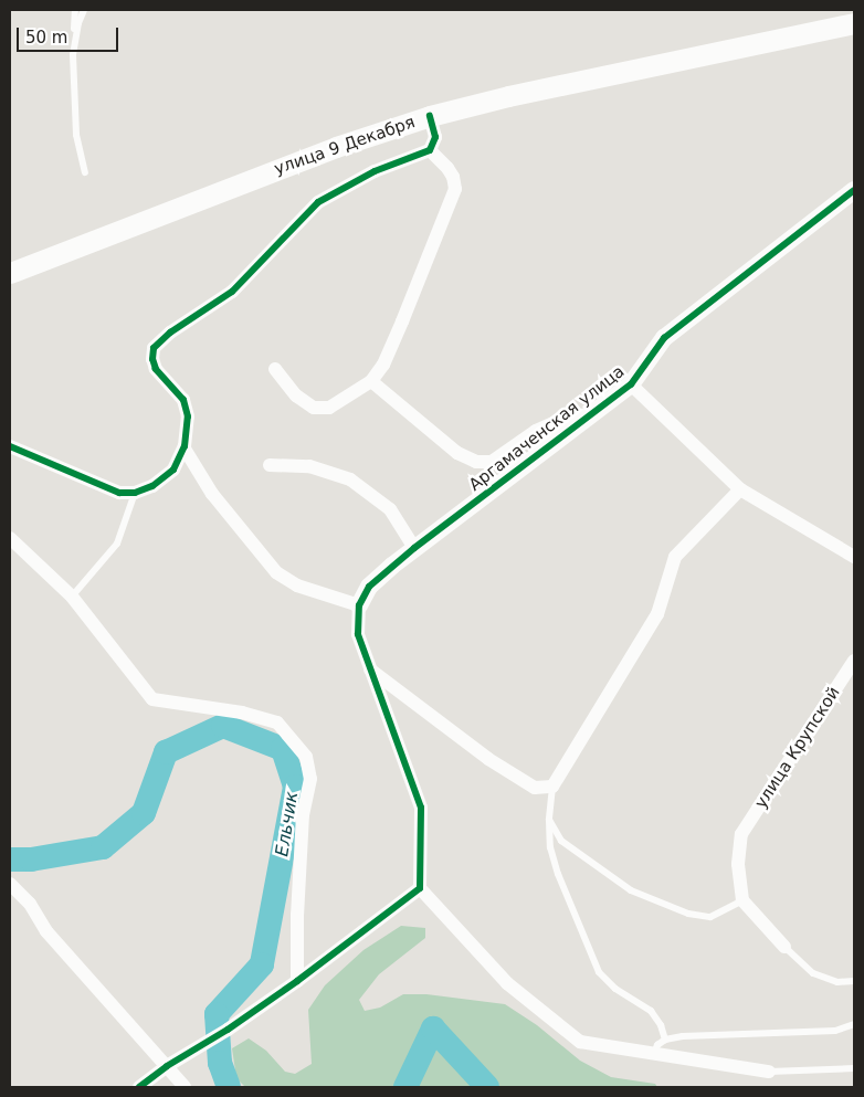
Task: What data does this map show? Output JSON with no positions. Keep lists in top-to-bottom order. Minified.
{"streets":{"main road":["улица 9 Декабря"],"street":["Аргамаченская улица","улица Крупской"]},"water":["Ельчик"],"scale_bar":"50 m"}
